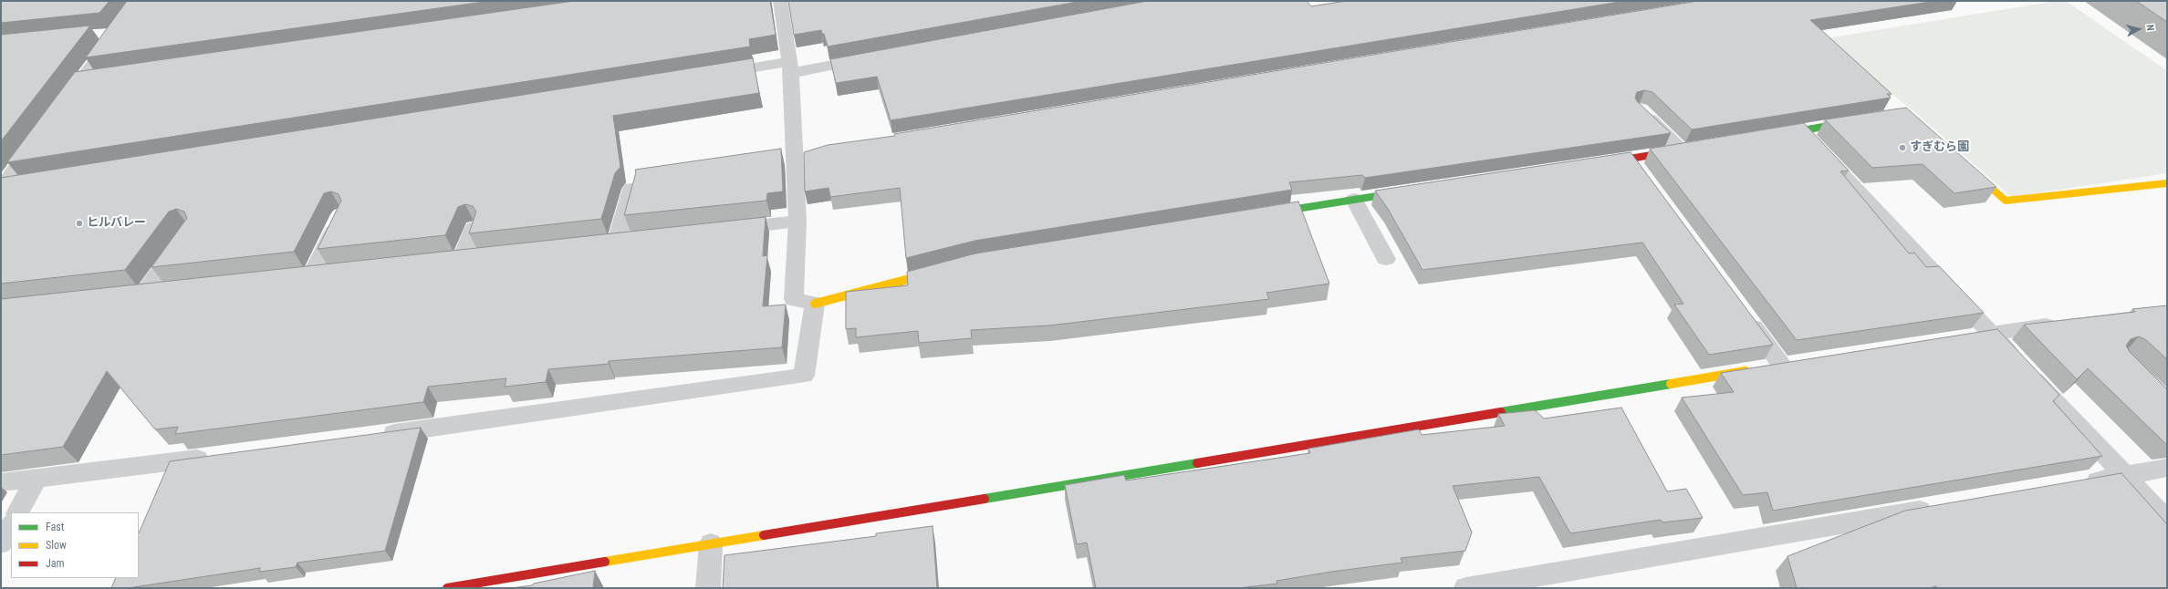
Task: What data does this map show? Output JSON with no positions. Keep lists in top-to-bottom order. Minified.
{"places":["すぎむら園","ヒルバレー"],"legend":["Fast","Slow","Jam"],"north":"right"}
